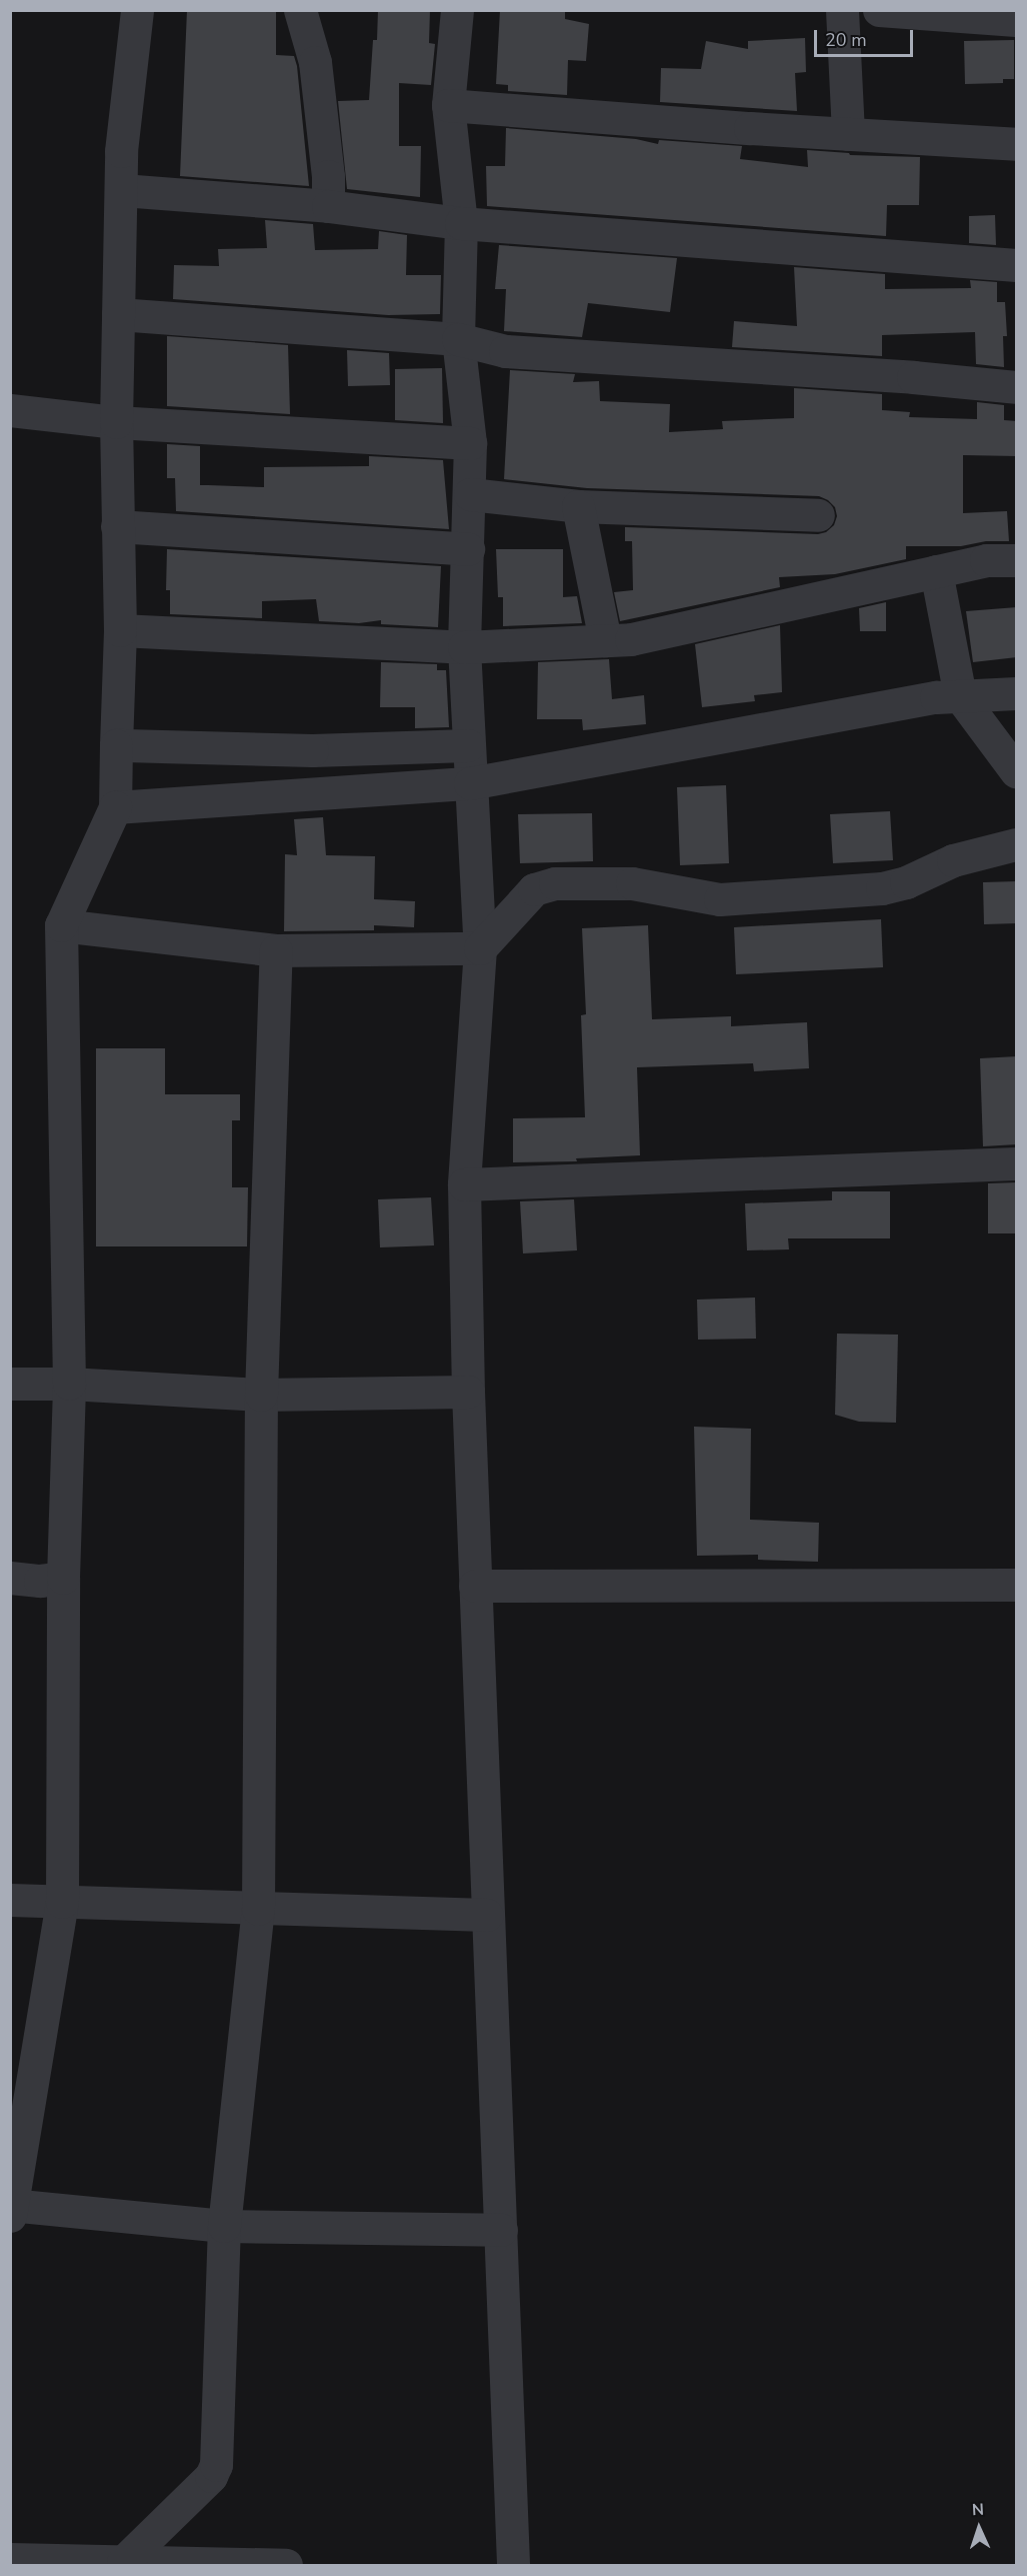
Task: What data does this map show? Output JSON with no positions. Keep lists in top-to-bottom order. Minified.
{"scale_bar":"20 m","north":"top"}
